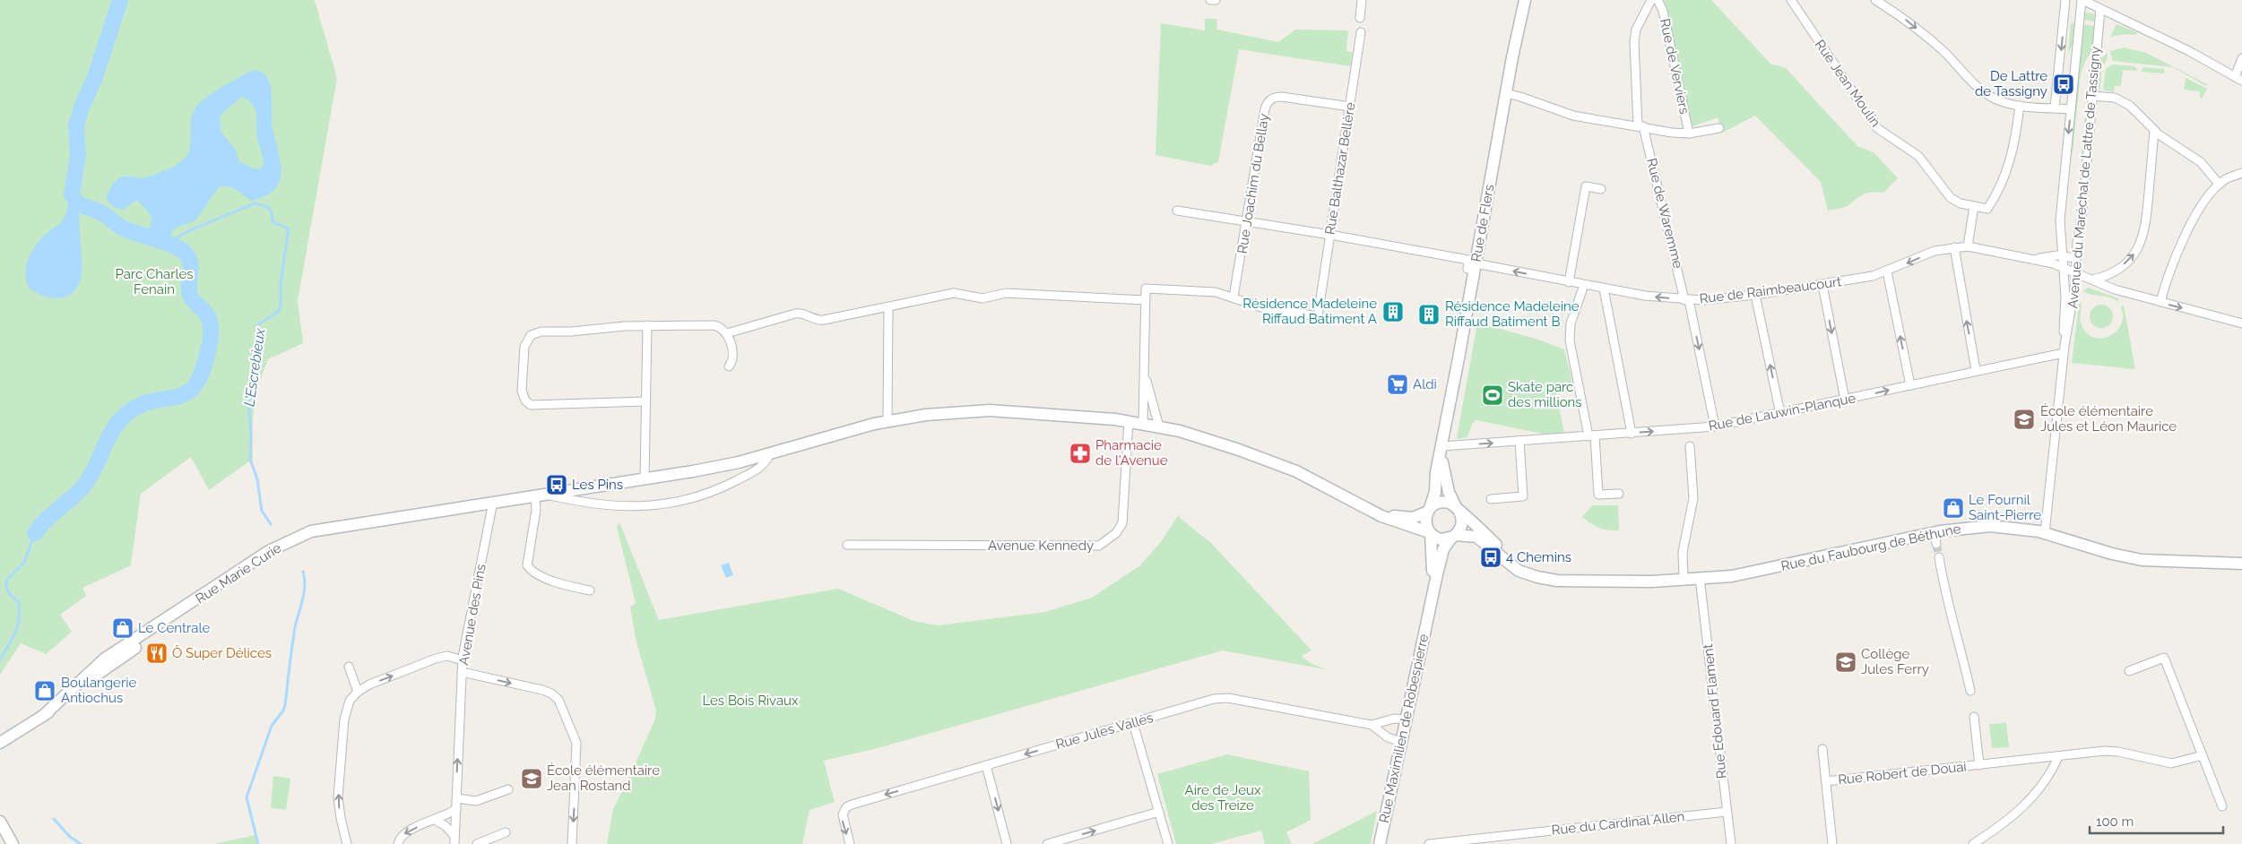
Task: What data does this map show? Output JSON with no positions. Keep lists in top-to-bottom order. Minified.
{"streets":{"street":["Rue de Verviers","Rue Jean Moulin","Rue Balthazar Bellère","Avenue du Maréchal de Lattre de Tassigny","Rue Joachim du Bellay","Rue de Waremme","Rue de Flers","Rue de Raimbeaucourt","Rue de Lauwin-Planque","Avenue Kennedy","Rue du Faubourg de Béthune","Rue Marie Curie","Avenue des Pins","Rue Edouard Flament","Rue Maximilien de Robespierre","Rue Jules Vallès","Rue Robert de Douai","Rue du Cardinal Allen"]},"crossings":[["Rue Balthazar Bellère","Rue Joachim du Bellay"],["Avenue du Maréchal de Lattre de Tassigny","Rue de Raimbeaucourt"],["Avenue du Maréchal de Lattre de Tassigny","Rue de Lauwin-Planque"],["Avenue du Maréchal de Lattre de Tassigny","Rue du Faubourg de Béthune"],["Rue de Waremme","Rue de Raimbeaucourt"],["Rue de Waremme","Rue de Lauwin-Planque"],["Rue de Flers","Rue de Raimbeaucourt"],["Rue de Flers","Rue de Lauwin-Planque"],["Rue de Flers","Rue du Faubourg de Béthune"],["Rue de Flers","Rue Maximilien de Robespierre"],["Avenue Kennedy","Rue Marie Curie"],["Rue du Faubourg de Béthune","Rue Marie Curie"],["Rue du Faubourg de Béthune","Rue Edouard Flament"],["Rue du Faubourg de Béthune","Rue Maximilien de Robespierre"],["Rue Marie Curie","Avenue des Pins"],["Rue Edouard Flament","Rue du Cardinal Allen"],["Rue Maximilien de Robespierre","Rue Jules Vallès"]],"one_way":["Rue de Lauwin-Planque","Avenue des Pins","Rue Jules Vallès"],"water":["L'Escrebieux"],"parks":["Parc Charles Fenain","Les Bois Rivaux","Aire de Jeux des Treize"],"places":{"bus stop":["De Lattre de Tassigny","Les Pins","4 Chemins"],"building":["Résidence Madeleine Riffaud Batiment A","Résidence Madeleine Riffaud Batiment B"],"supermarket":["Aldi"],"sports":["Skate parc des millions"],"school or university":["École élémentaire Jules et Léon Maurice","Collège Jules Ferry","École élémentaire Jean Rostand"],"pharmacy":["Pharmacie de l'Avenue"],"shop":["Le Fournil Saint-Pierre","Le Centrale","Boulangerie Antiochus"],"restaurant":["Ô Super Délices"]},"scale_bar":"100 m"}
